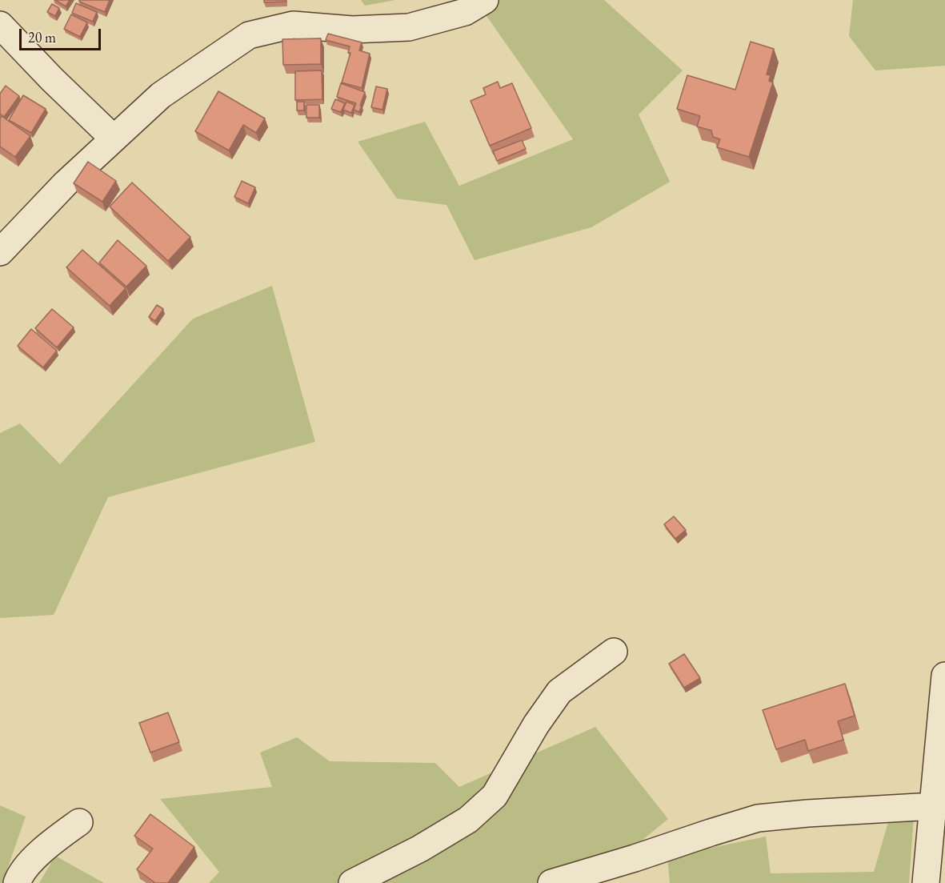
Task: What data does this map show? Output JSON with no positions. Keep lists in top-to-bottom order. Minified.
{"scale_bar":"20 m"}
